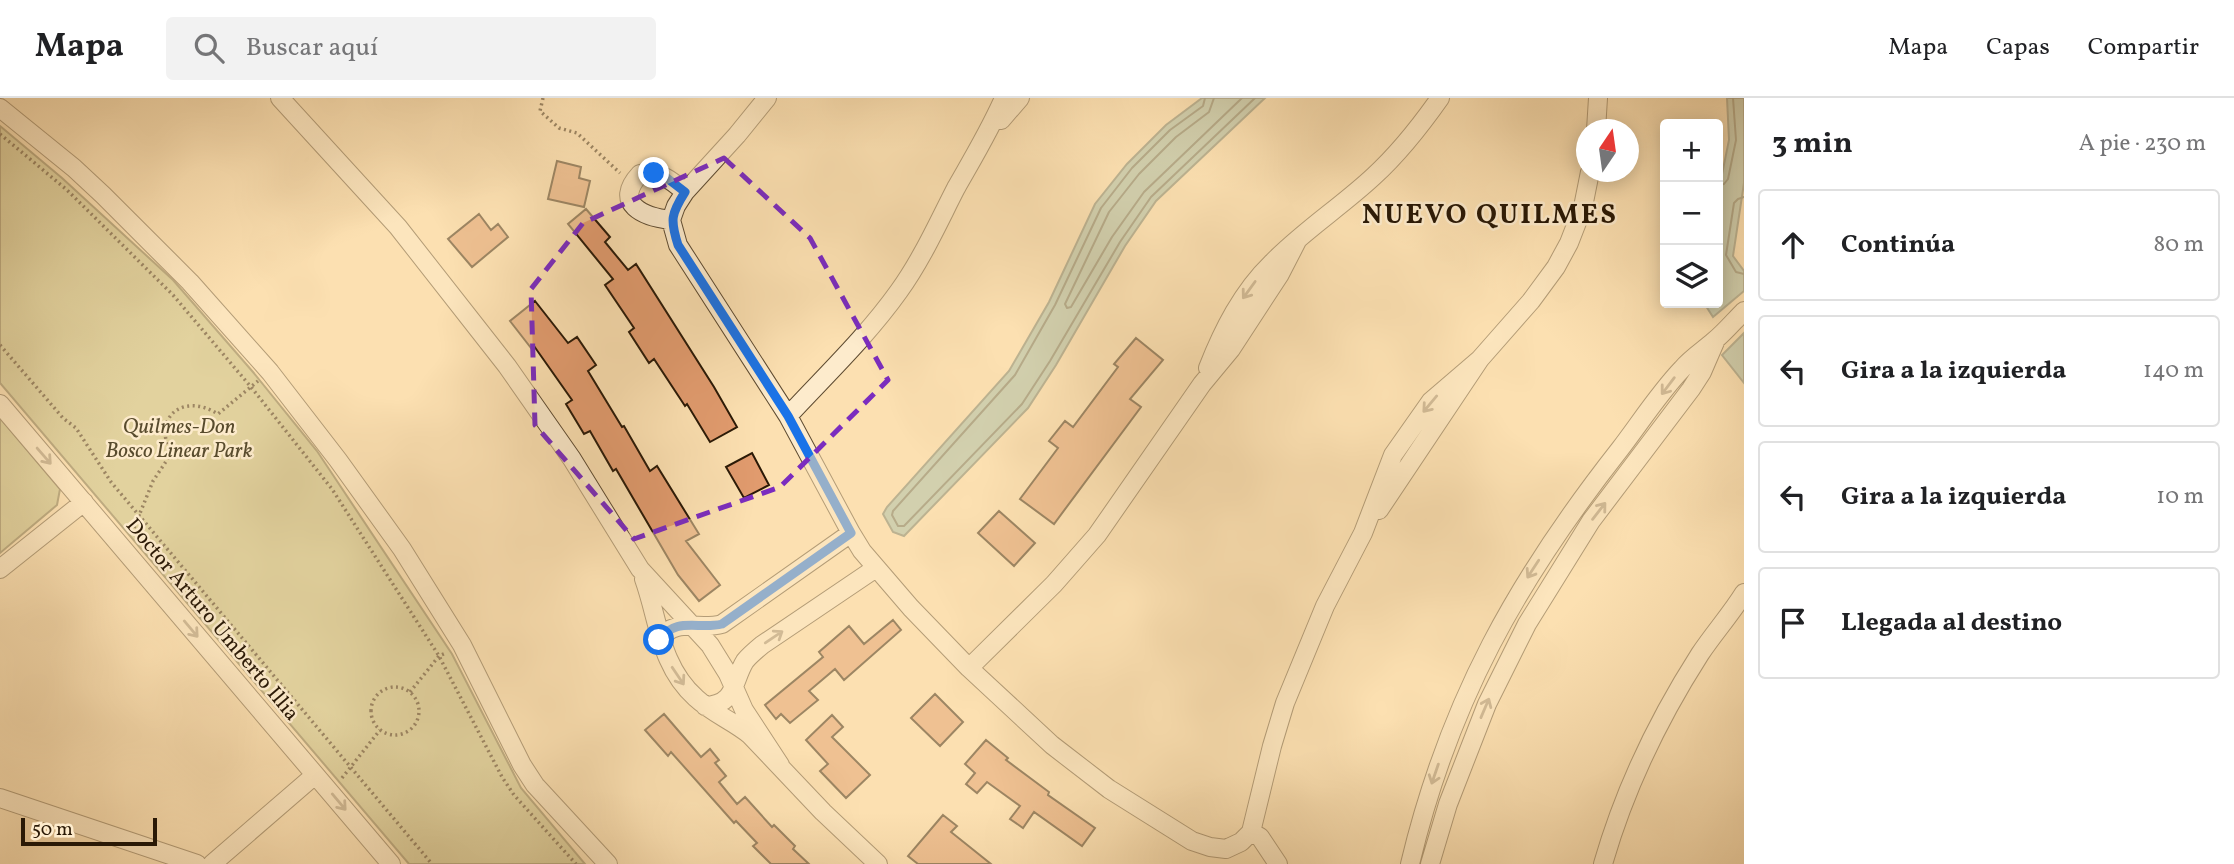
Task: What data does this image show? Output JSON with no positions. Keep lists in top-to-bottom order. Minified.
{"streets":{"street":["Doctor Arturo Umberto Illia"]},"one_way":["Doctor Arturo Umberto Illia"],"districts":["NUEVO QUILMES"],"parks":["Quilmes-Don Bosco Linear Park"],"scale_bar":"50 m","north":"top","page":{"header":"Mapa","search":"Buscar aquí","nav":["Mapa","Capas","Compartir"],"heading":["3 min","A pie · 230 m"],"map_buttons":["+","−"],"list":[["Continúa","80 m"],["Gira a la izquierda","140 m"],["Gira a la izquierda","10 m"],"Llegada al destino"],"scale":"50 m"}}
